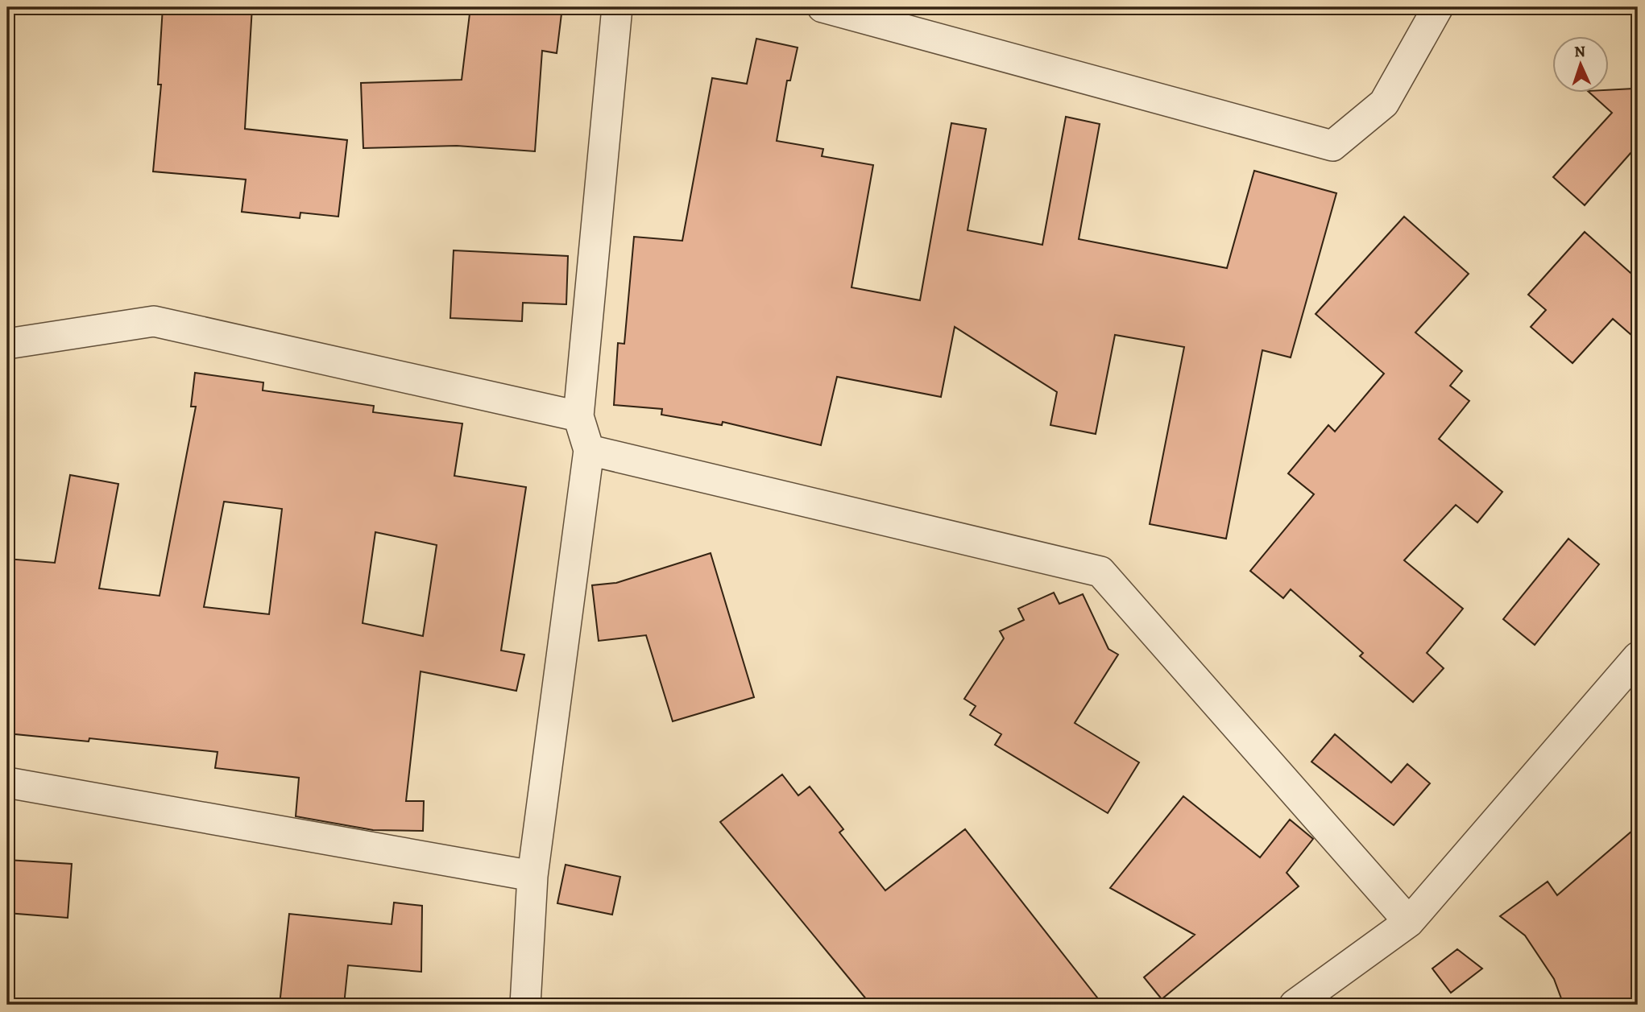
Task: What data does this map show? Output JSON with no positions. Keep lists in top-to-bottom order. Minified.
{"north":"top"}
